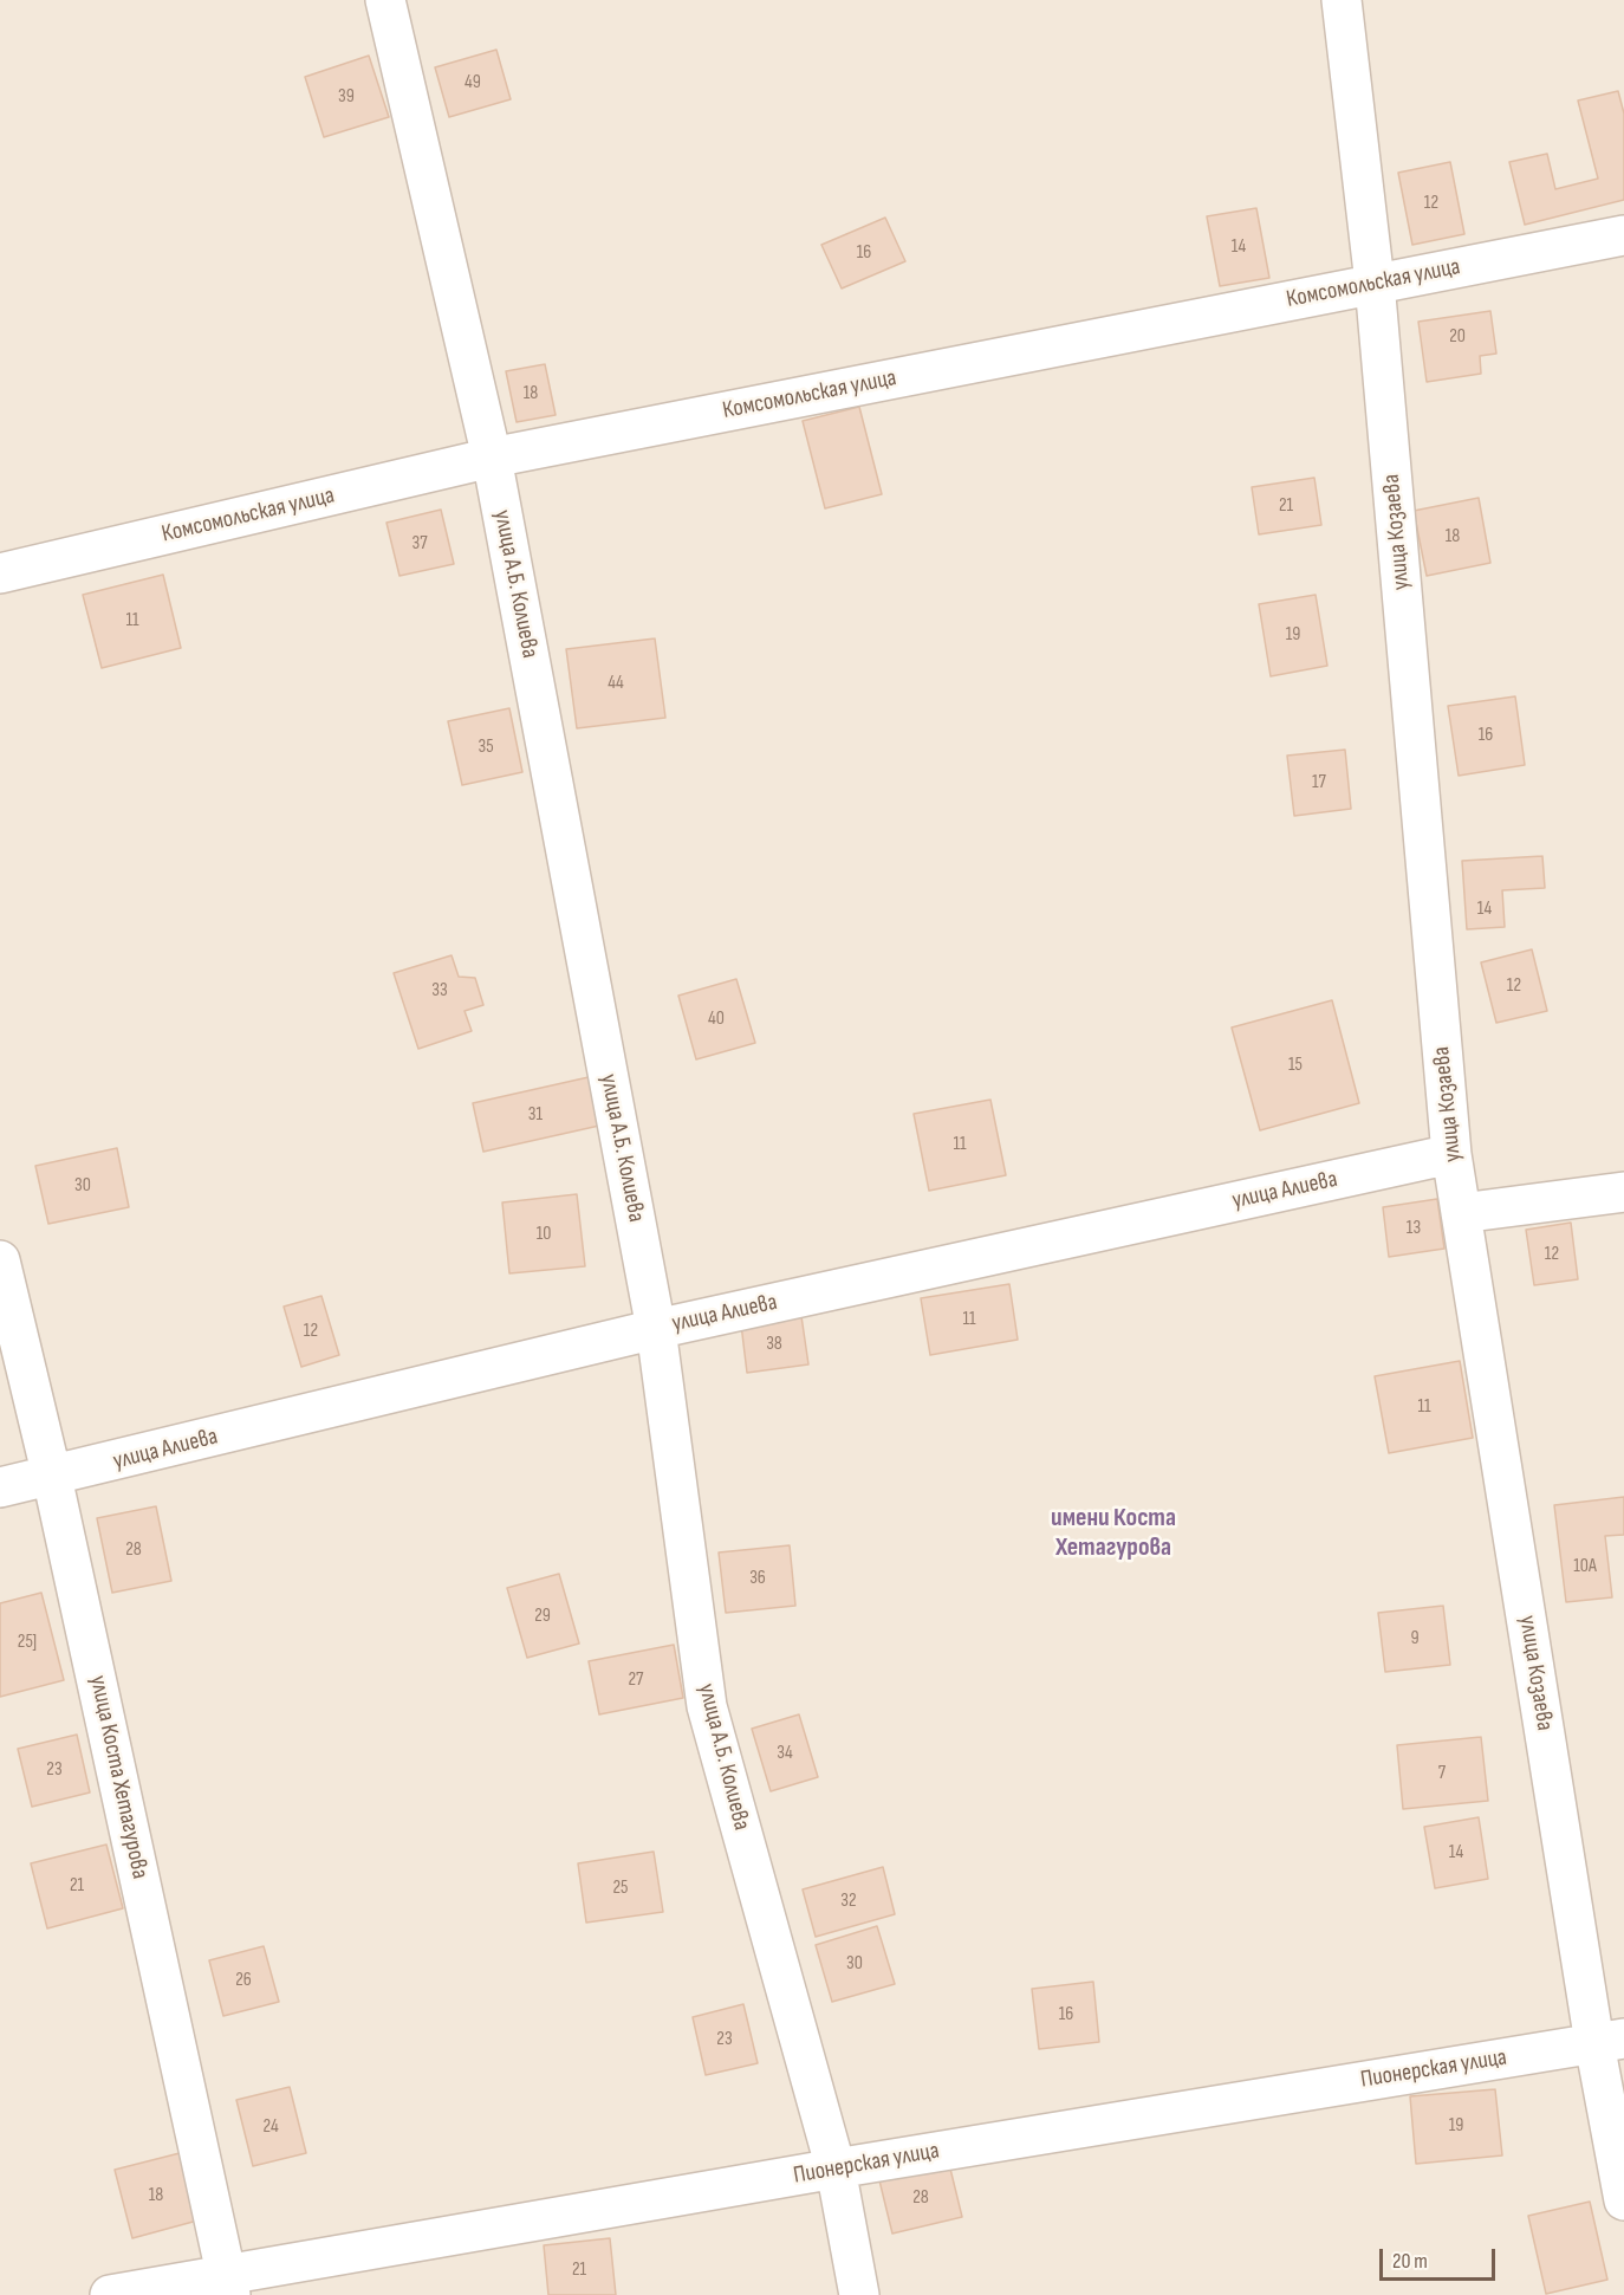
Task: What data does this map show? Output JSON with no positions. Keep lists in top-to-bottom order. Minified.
{"streets":{"street":["Комсомольская улица","улица Козаева","улица А.Б. Колиева","улица Алиева","улица Коста Хетагурова","Пионерская улица"]},"crossings":[["Комсомольская улица","улица Козаева"],["Комсомольская улица","улица А.Б. Колиева"],["улица Козаева","улица Алиева"],["улица Козаева","Пионерская улица"],["улица А.Б. Колиева","улица Алиева"],["улица А.Б. Колиева","Пионерская улица"],["улица Алиева","улица Коста Хетагурова"],["улица Коста Хетагурова","Пионерская улица"]],"districts":["имени Коста Хетагурова"],"house_numbers":["49","39","12","14","16","20","18","21","18","37","11","19","44","16","35","17","14","12","33","40","15","31","11","30","13","10","12","11","12","38","11","28","10А","36","29","9","25]","27","34","23","7","14","21","25","32","30","26","16","23","19","24","18","28","21"],"scale_bar":"20 m"}
